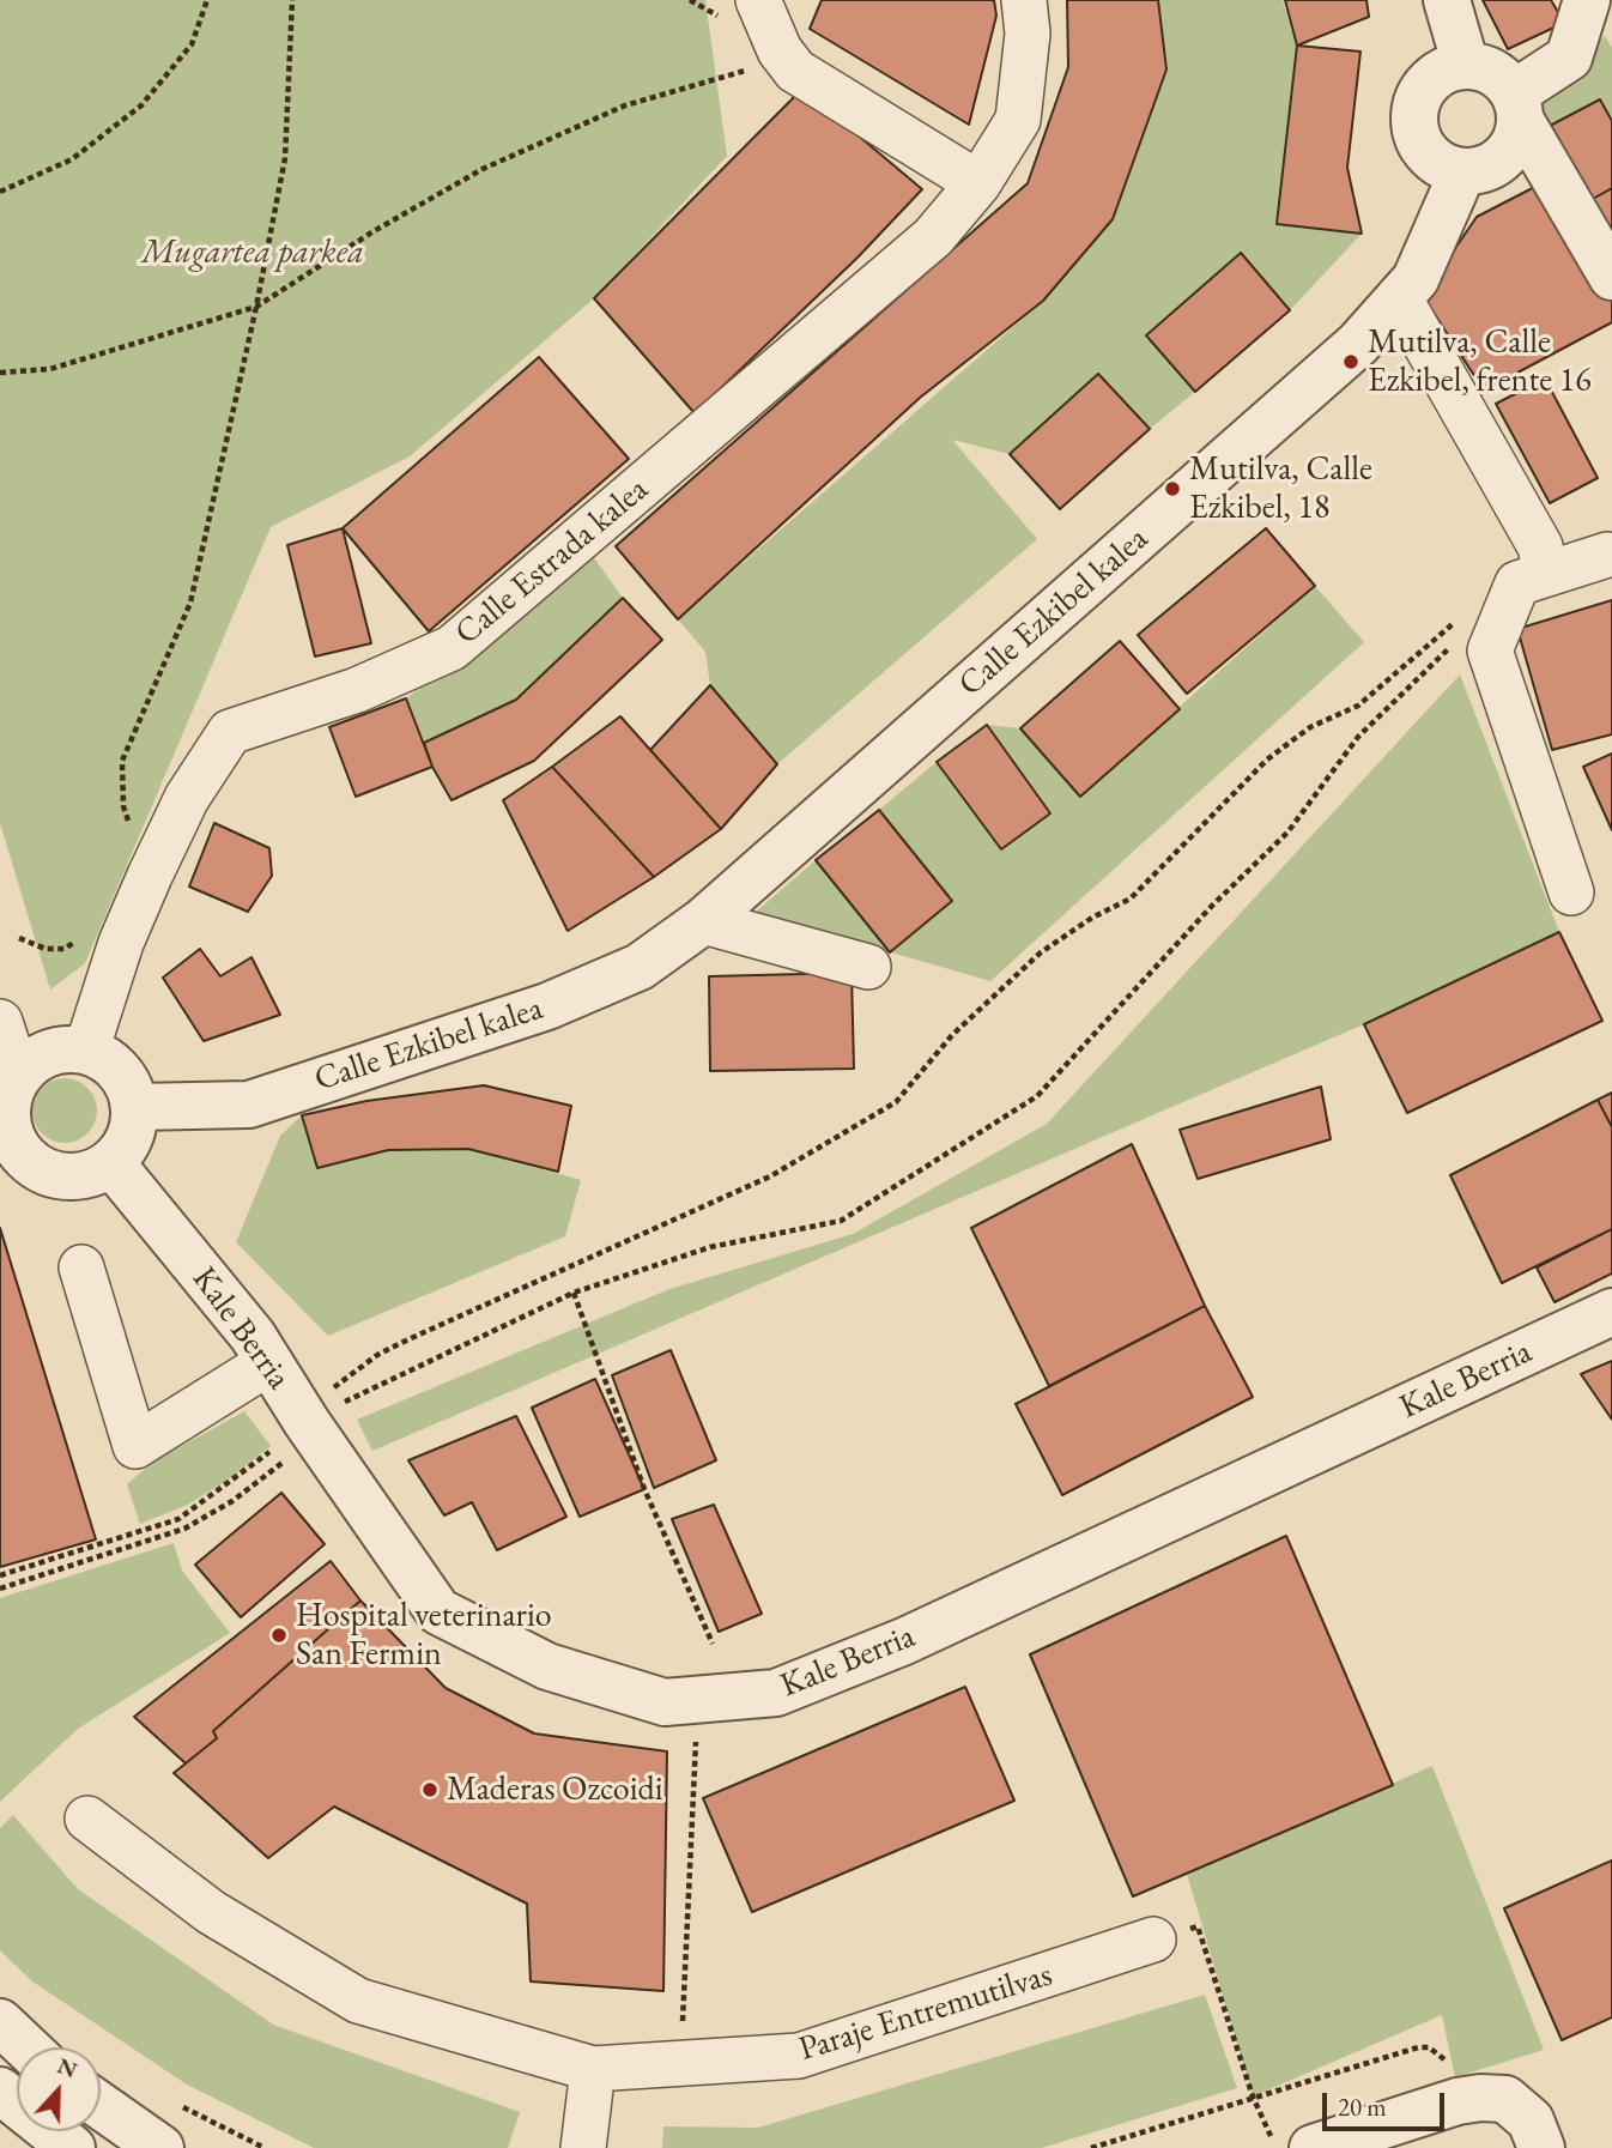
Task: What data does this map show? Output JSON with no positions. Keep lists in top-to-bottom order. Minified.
{"streets":{"street":["Calle Estrada kalea","Calle Ezkibel kalea","Kale Berria","Paraje Entremutilvas"]},"crossings":[["Calle Estrada kalea","Calle Ezkibel kalea"],["Calle Estrada kalea","Kale Berria"],["Calle Ezkibel kalea","Kale Berria"]],"parks":["Mugartea parkea"],"places":["Mutilva, Calle Ezkibel, frente 16","Mutilva, Calle Ezkibel, 18","Hospital veterinario San Fermin","Maderas Ozcoidi"],"scale_bar":"20 m","north":"top"}
